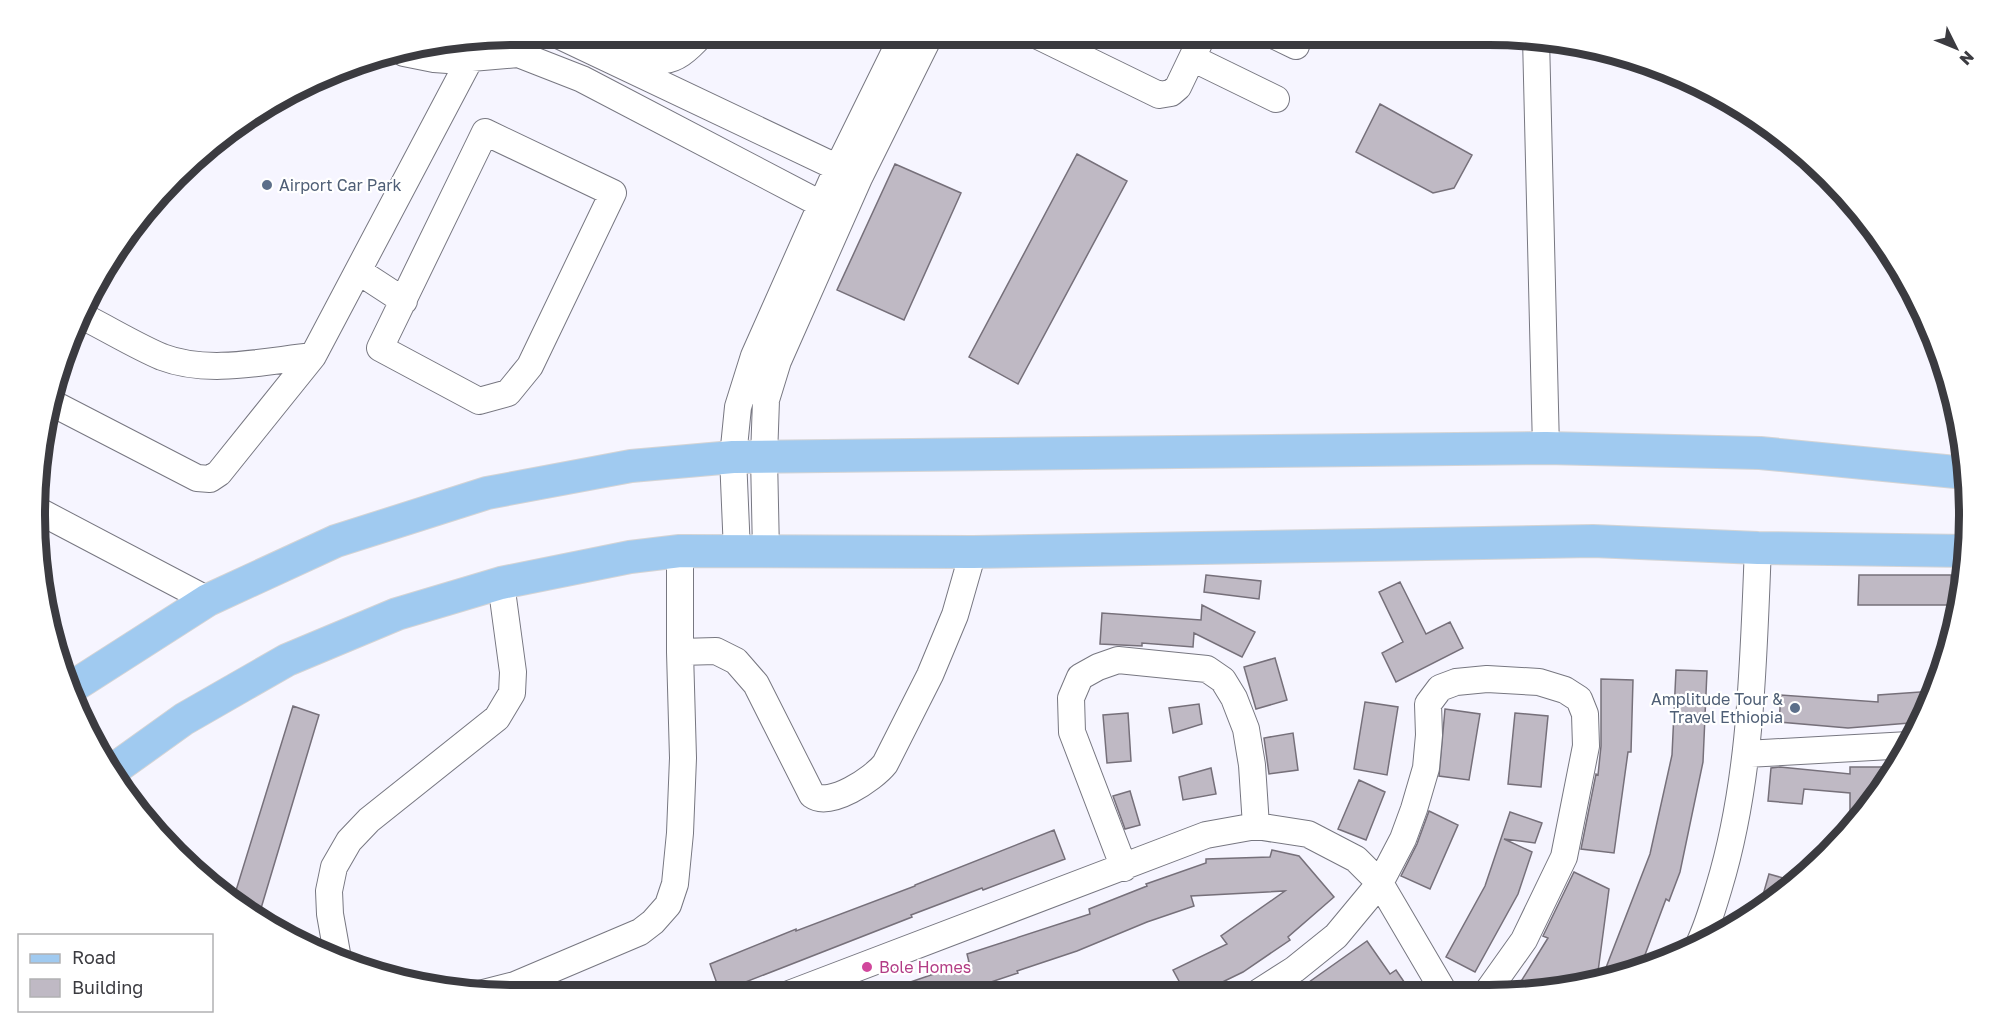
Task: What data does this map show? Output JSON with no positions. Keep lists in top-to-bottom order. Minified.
{"places":["Airport Car Park","Amplitude Tour & Travel Ethiopia","Bole Homes"],"legend":["Road","Building"],"north":"bottom right"}
